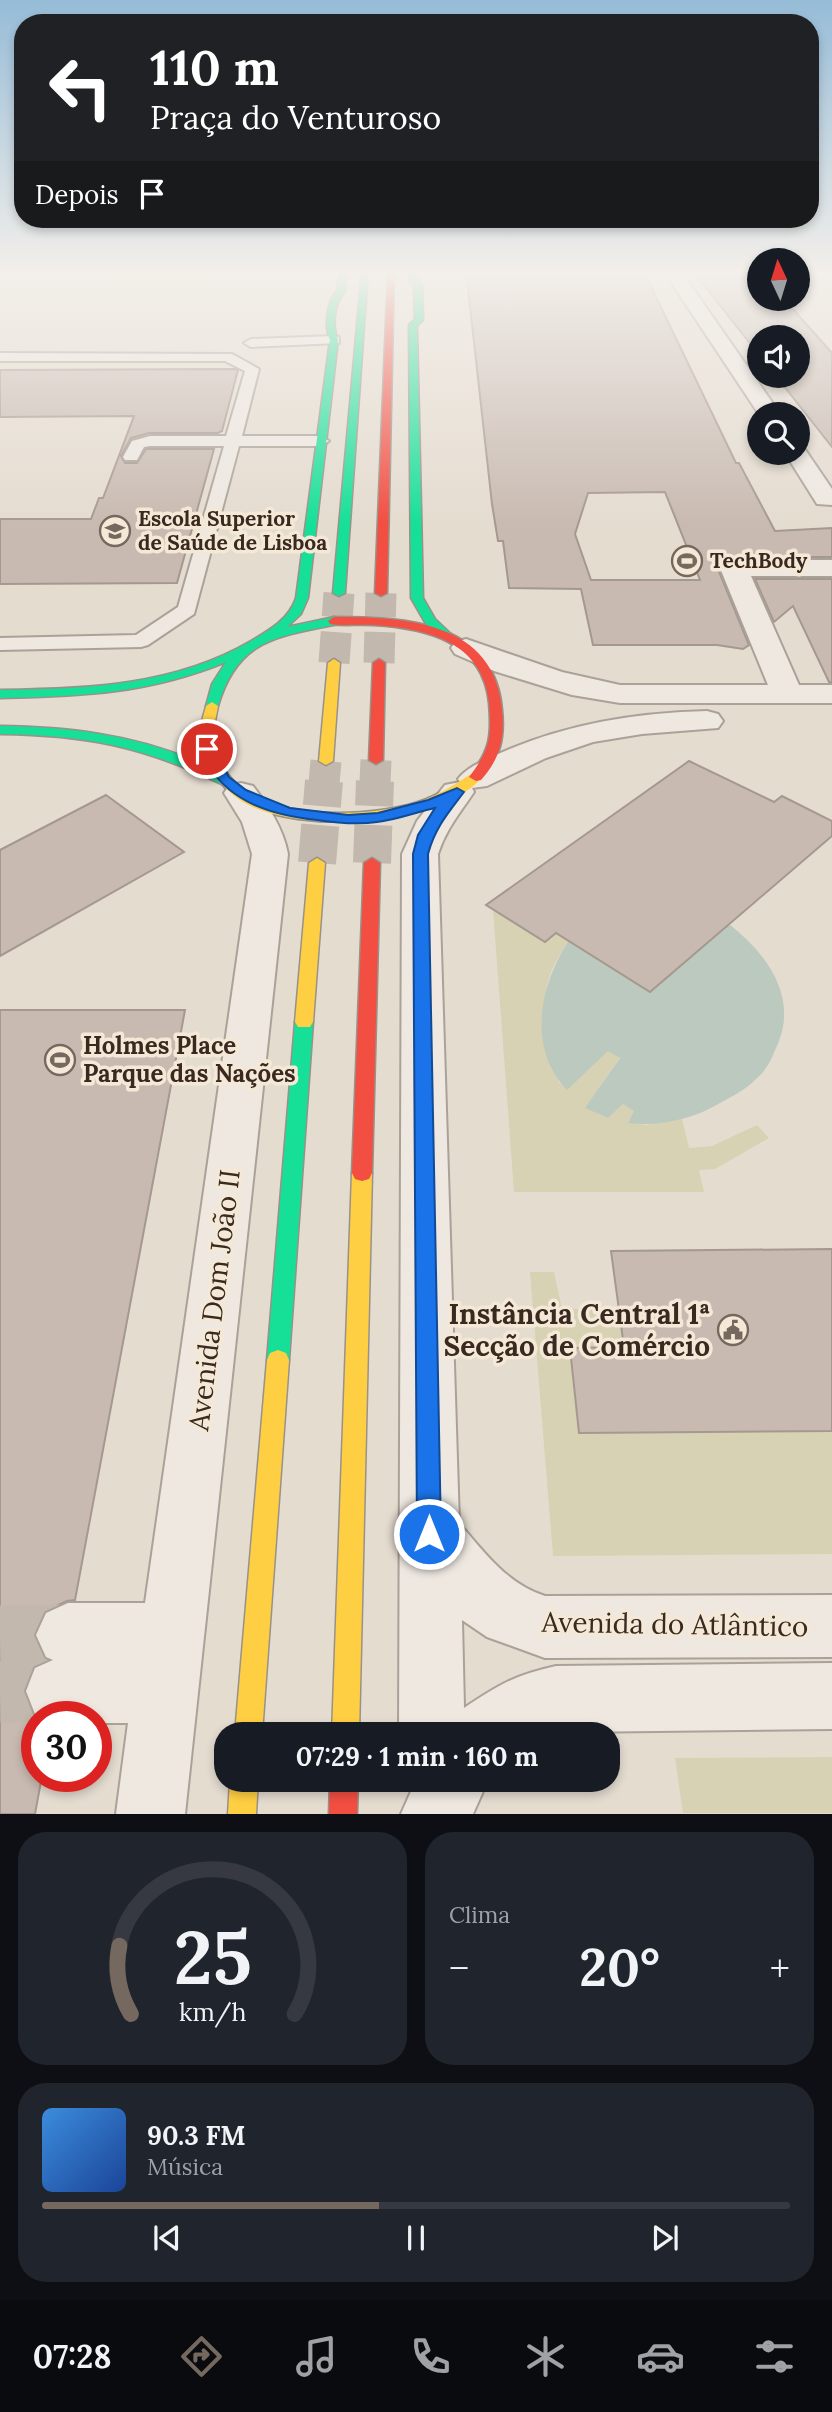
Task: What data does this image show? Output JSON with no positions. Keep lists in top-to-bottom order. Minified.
{"streets":{"street":["Avenida Dom João II","Avenida do Atlântico"]},"places":{"school or university":["Escola Superior de Saúde de Lisboa"],"sports":["TechBody","Holmes Place Parque das Nações"],"public building":["Instância Central 1ª Secção de Comércio"]},"north":"top","page":{"turn":["110 m","Praça do Venturoso"],"then":"Depois","limit":"30","trip":"07:29 · 1 min · 160 m","tile":"Clima","heat":["−","20°","+"],"song":["90.3 FM","Música"],"tabs":"07:28","gauge":["25","km/h"]}}
